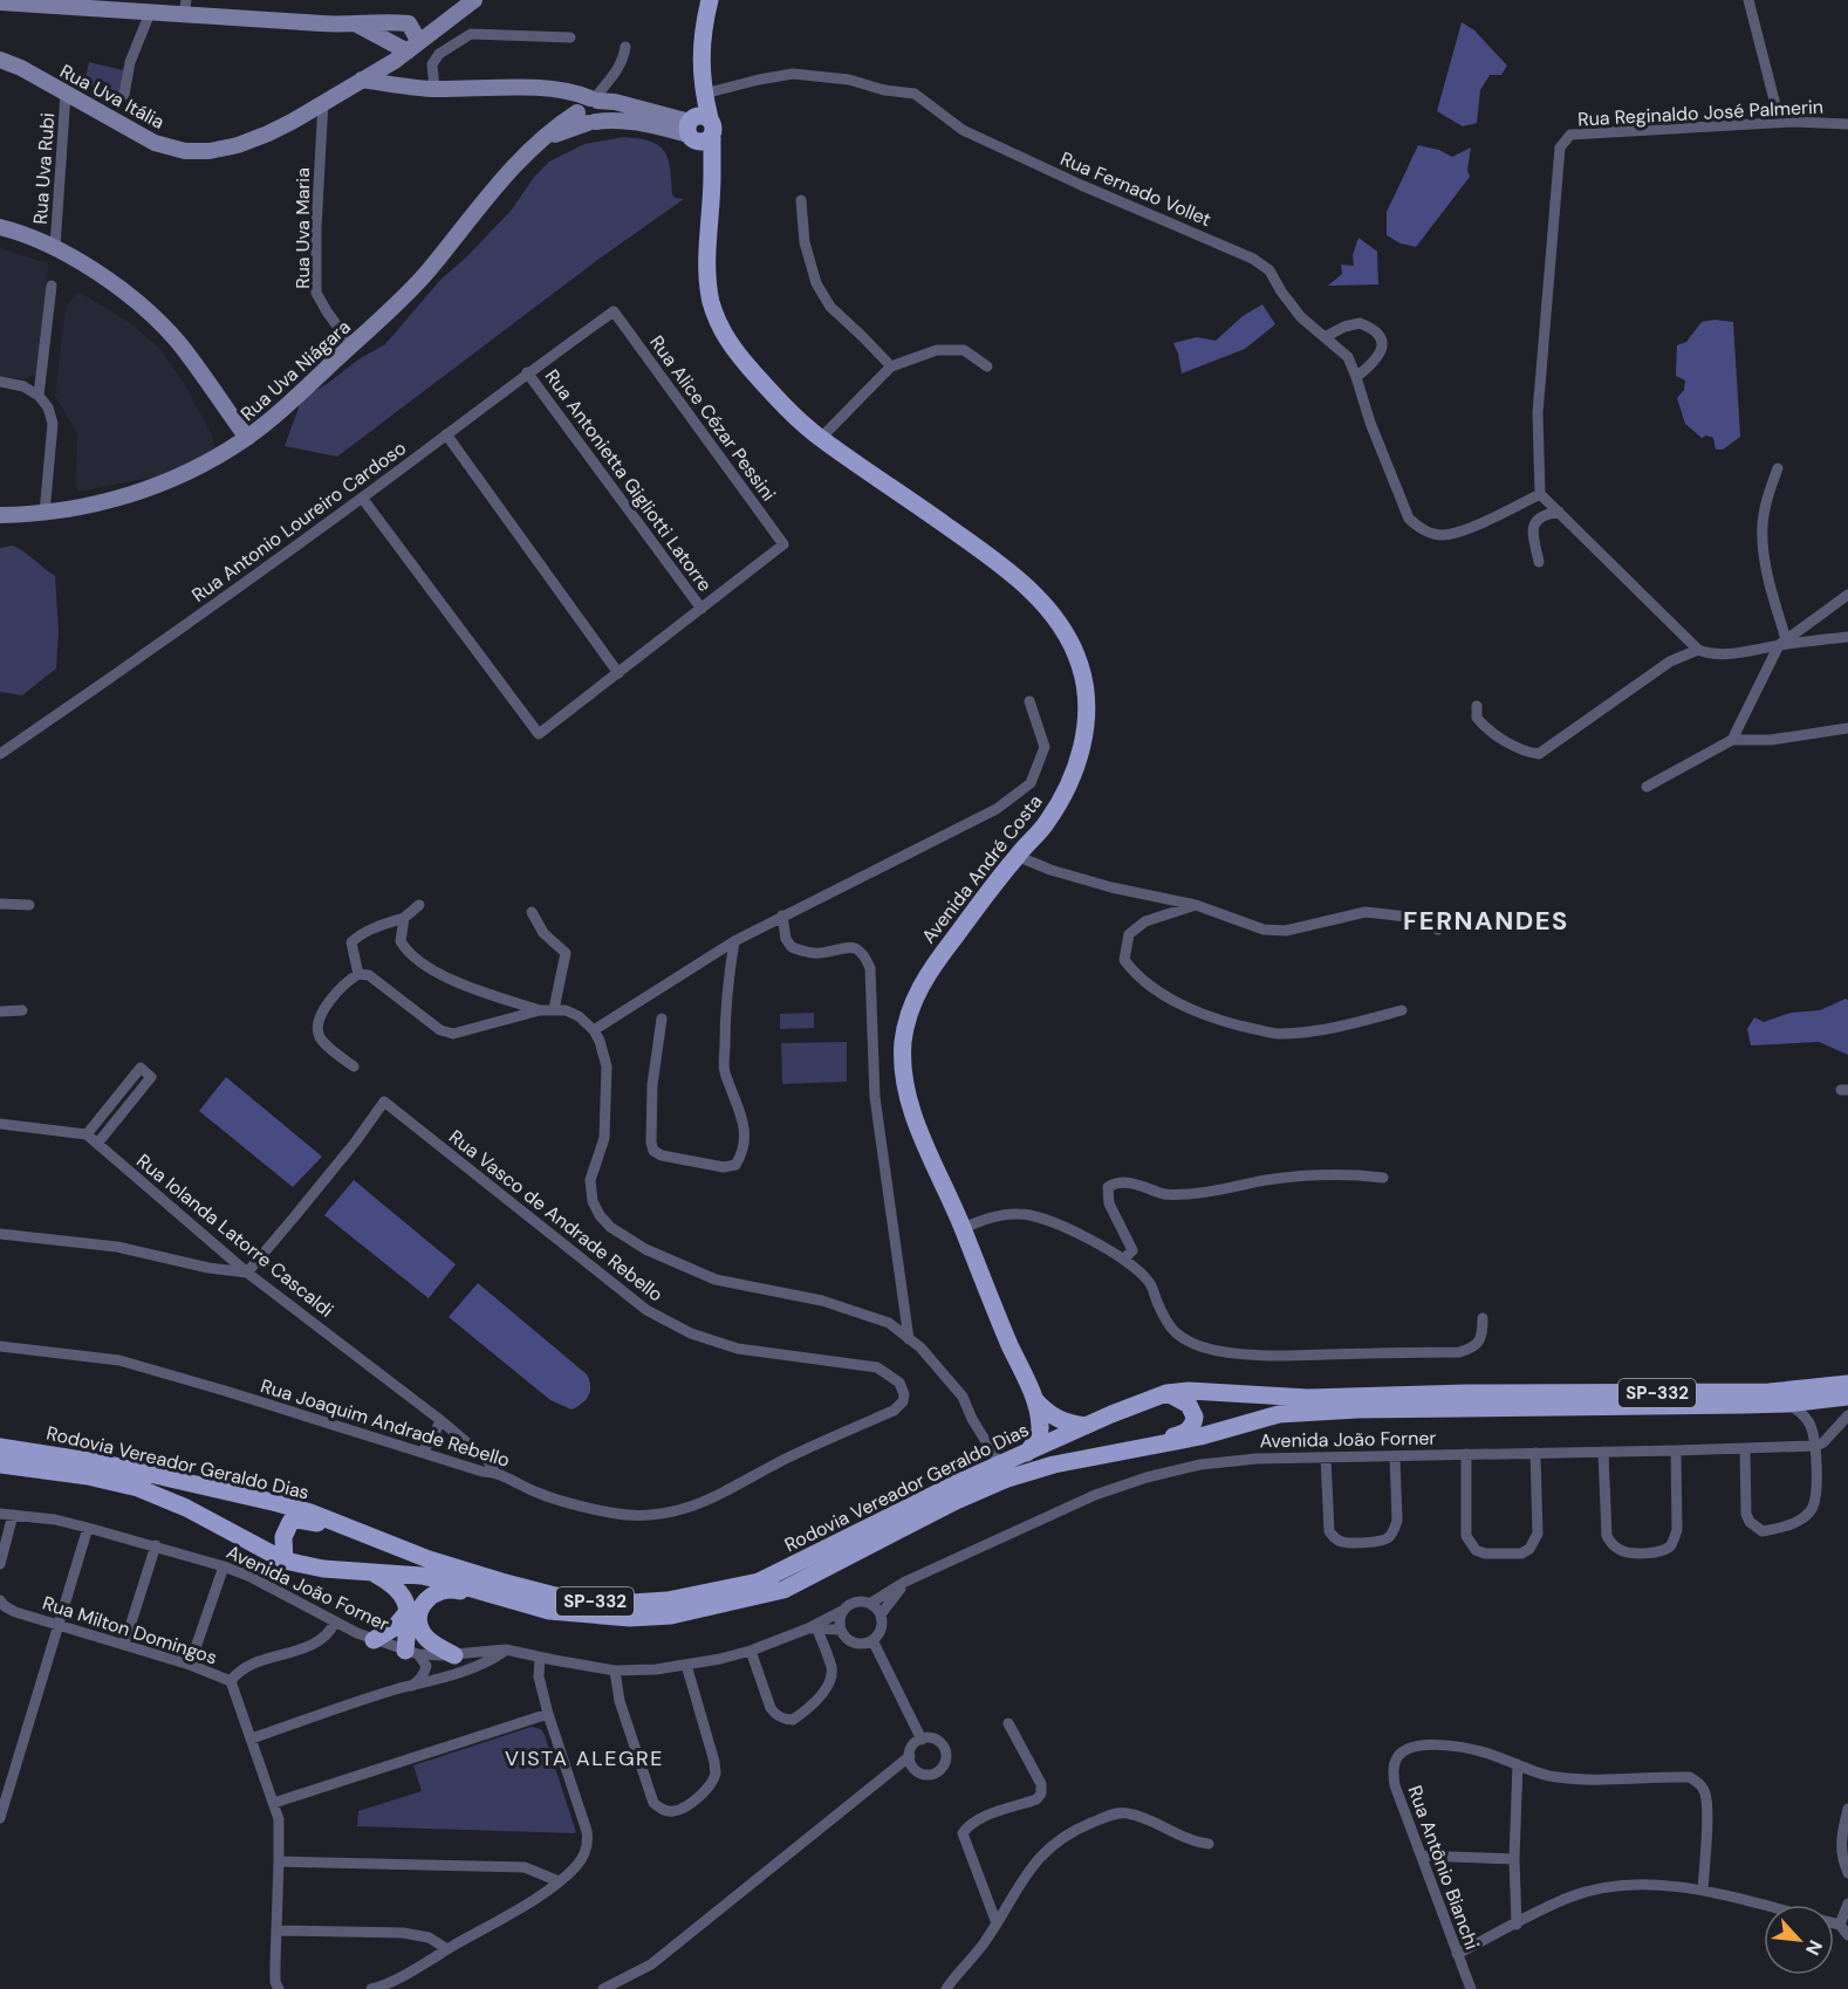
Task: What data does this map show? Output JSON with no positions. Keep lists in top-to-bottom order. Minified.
{"streets":{"main road":["Avenida André Costa","SP-332","Rodovia Vereador Geraldo Dias"],"street":["Rua Uva Itália","Rua Reginaldo José Palmerin","Rua Uva Rubi","Rua Fernado Vollet","Rua Uva Maria","Rua Uva Niágara","Rua Alice Cézar Pessini","Rua Antonietta Gigliotti Latorre","Rua Antonio Loureiro Cardoso","Rua Vasco de Andrade Rebello","Rua Iolanda Latorre Cascaldi","Rua Joaquim Andrade Rebello","Avenida João Forner","Rua Milton Domingos","Rua Antônio Bianchi"]},"crossings":[["Rua Uva Itália","Rua Uva Rubi"],["Rua Uva Itália","Rua Uva Maria"],["Rua Reginaldo José Palmerin","Rua Fernado Vollet"],["Rua Uva Maria","Rua Uva Niágara"],["Rua Uva Niágara","Avenida André Costa"],["Rua Alice Cézar Pessini","Rua Antonietta Gigliotti Latorre"],["Rua Alice Cézar Pessini","Rua Antonio Loureiro Cardoso"],["Rua Antonietta Gigliotti Latorre","Rua Antonio Loureiro Cardoso"],["Avenida André Costa","Rodovia Vereador Geraldo Dias"],["Rua Vasco de Andrade Rebello","Rua Iolanda Latorre Cascaldi"],["Rua Vasco de Andrade Rebello","Rua Joaquim Andrade Rebello"],["Rua Iolanda Latorre Cascaldi","Rua Joaquim Andrade Rebello"]],"districts":["FERNANDES","VISTA ALEGRE"],"north":"bottom right"}
